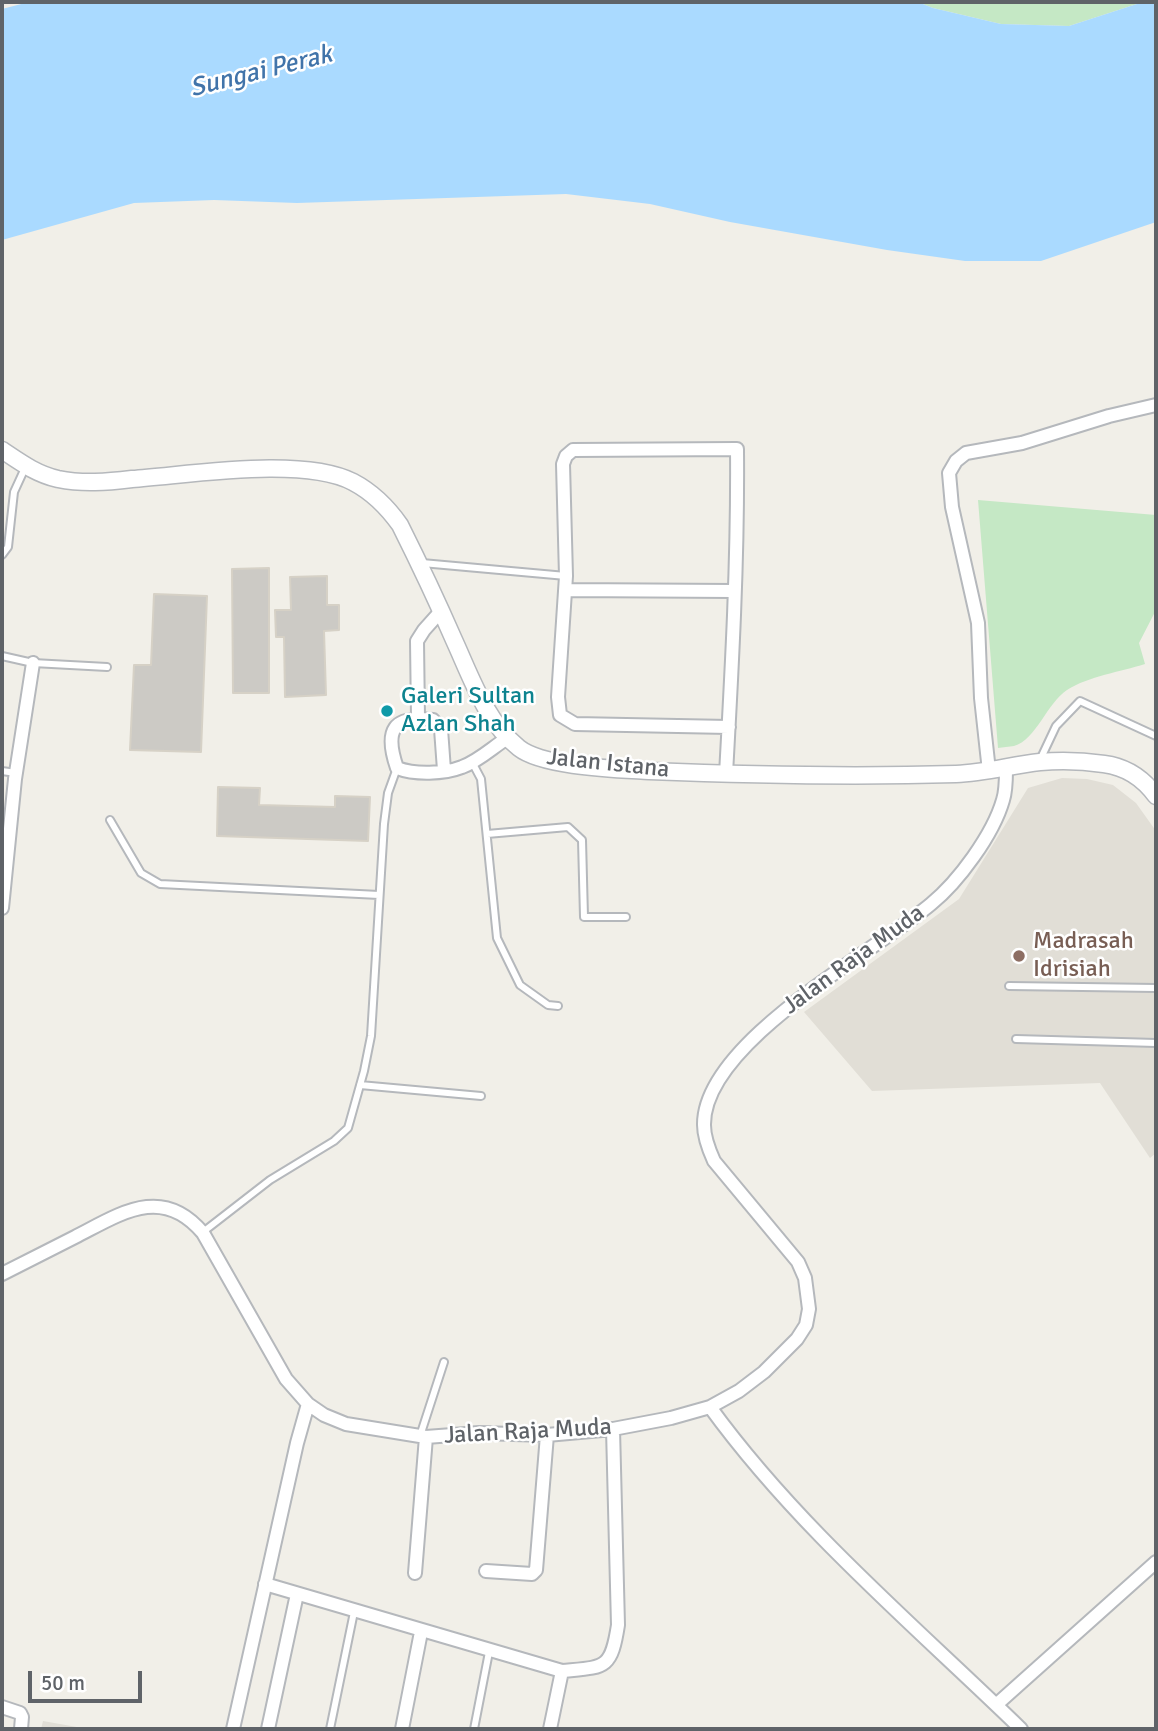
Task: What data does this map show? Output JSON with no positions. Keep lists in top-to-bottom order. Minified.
{"streets":{"street":["Jalan Istana","Jalan Raja Muda"]},"crossings":[["Jalan Istana","Jalan Raja Muda"]],"water":["Sungai Perak"],"places":["Galeri Sultan Azlan Shah","Madrasah Idrisiah"],"scale_bar":"50 m"}
